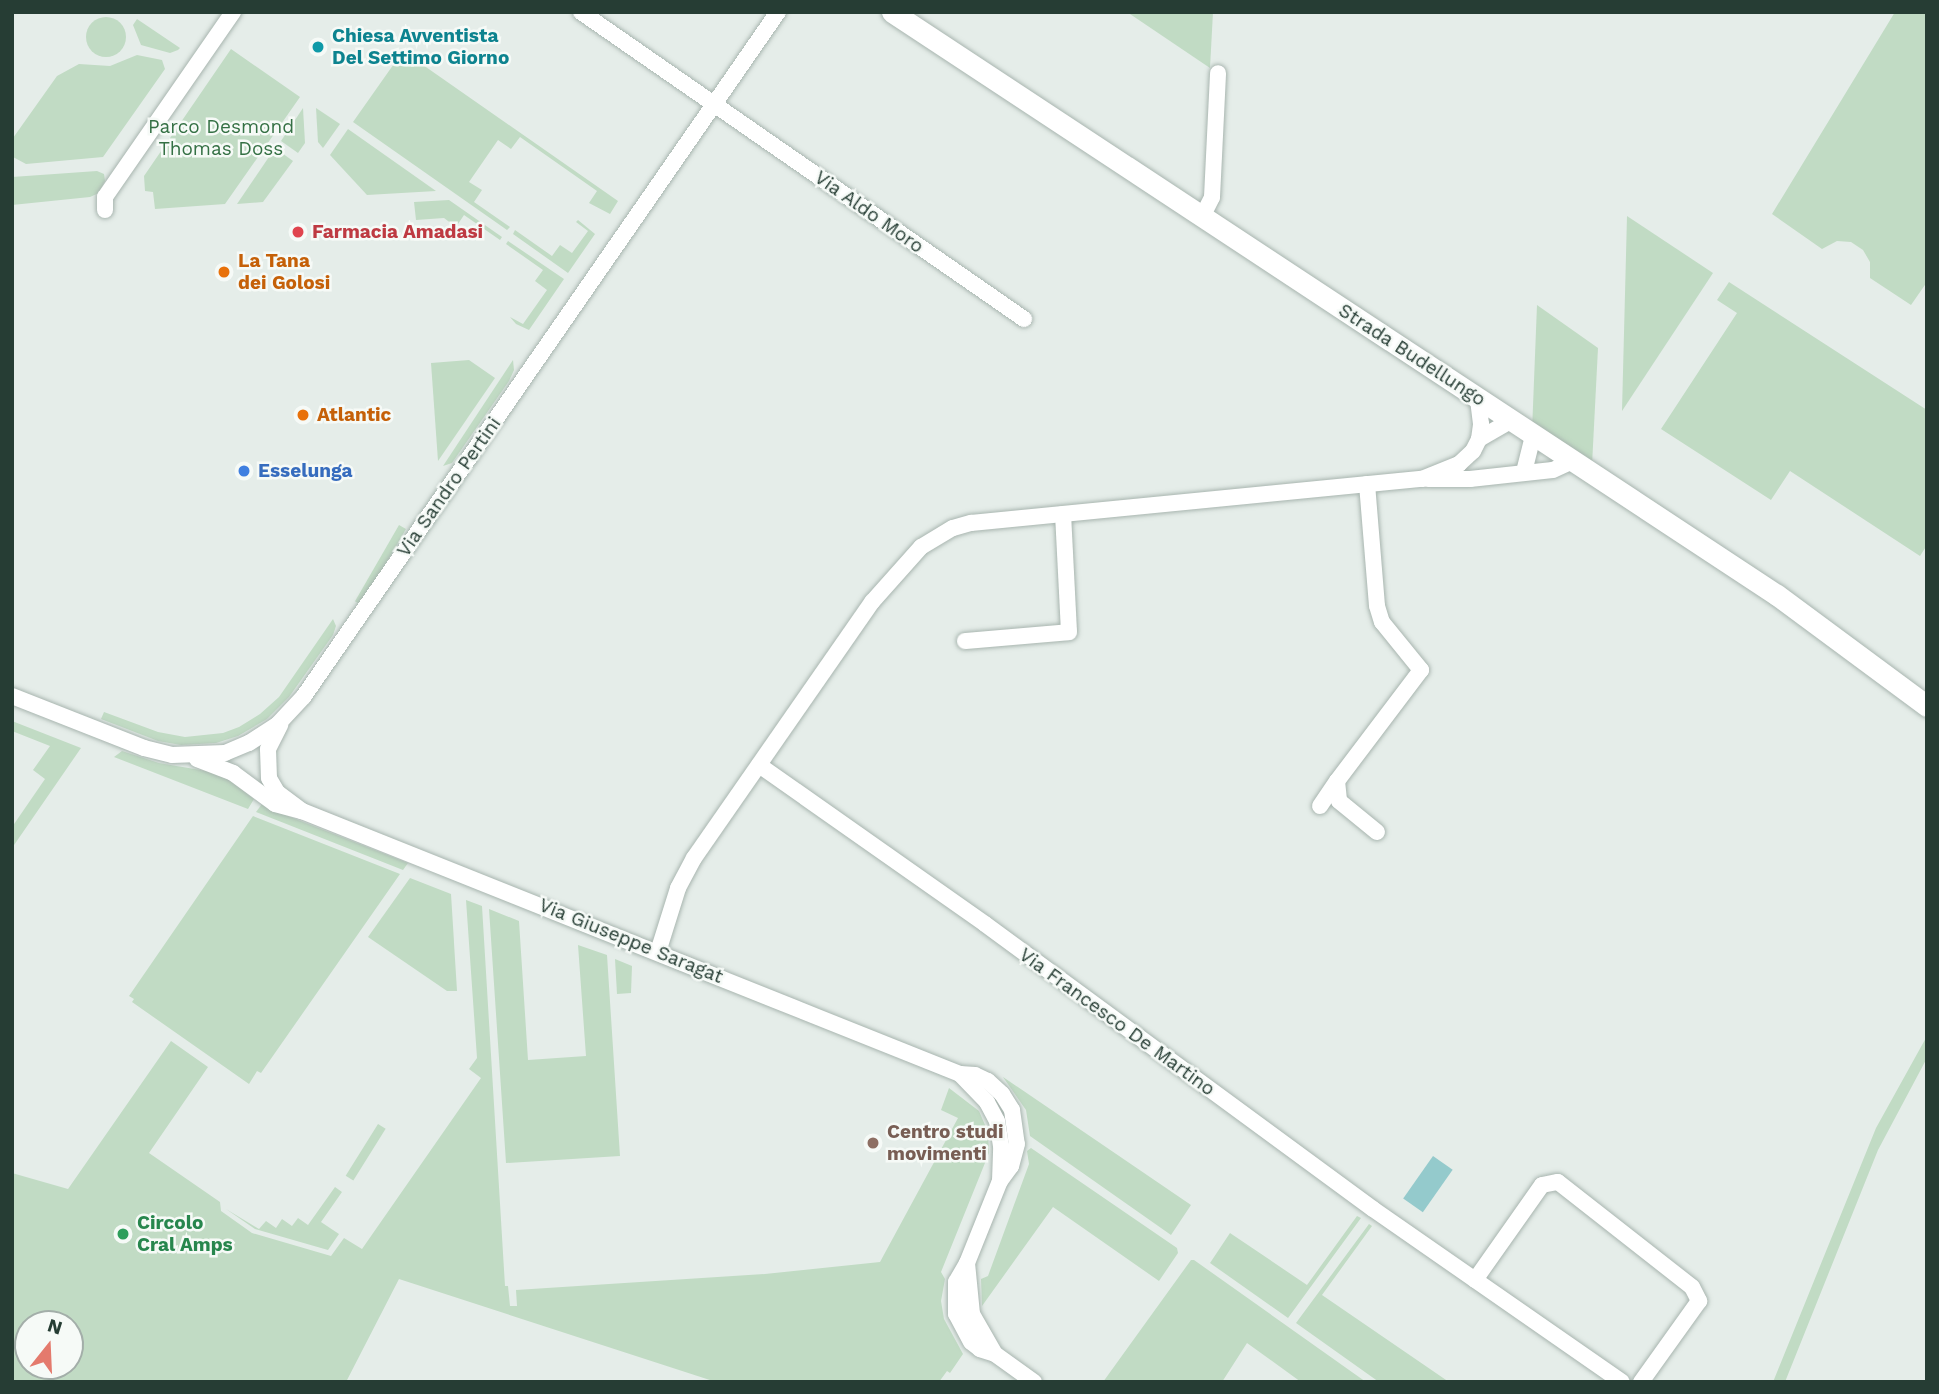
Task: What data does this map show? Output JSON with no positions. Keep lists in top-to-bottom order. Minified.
{"streets":{"street":["Via Aldo Moro","Strada Budellungo","Via Sandro Pertini","Via Giuseppe Saragat","Via Francesco De Martino"]},"crossings":[["Via Aldo Moro","Via Sandro Pertini"],["Via Sandro Pertini","Via Giuseppe Saragat"]],"parks":["Parco Desmond Thomas Doss"],"places":["Chiesa Avventista Del Settimo Giorno","Farmacia Amadasi","La Tana dei Golosi","Atlantic","Esselunga","Centro studi movimenti","Circolo Cral Amps"],"north":"top"}
